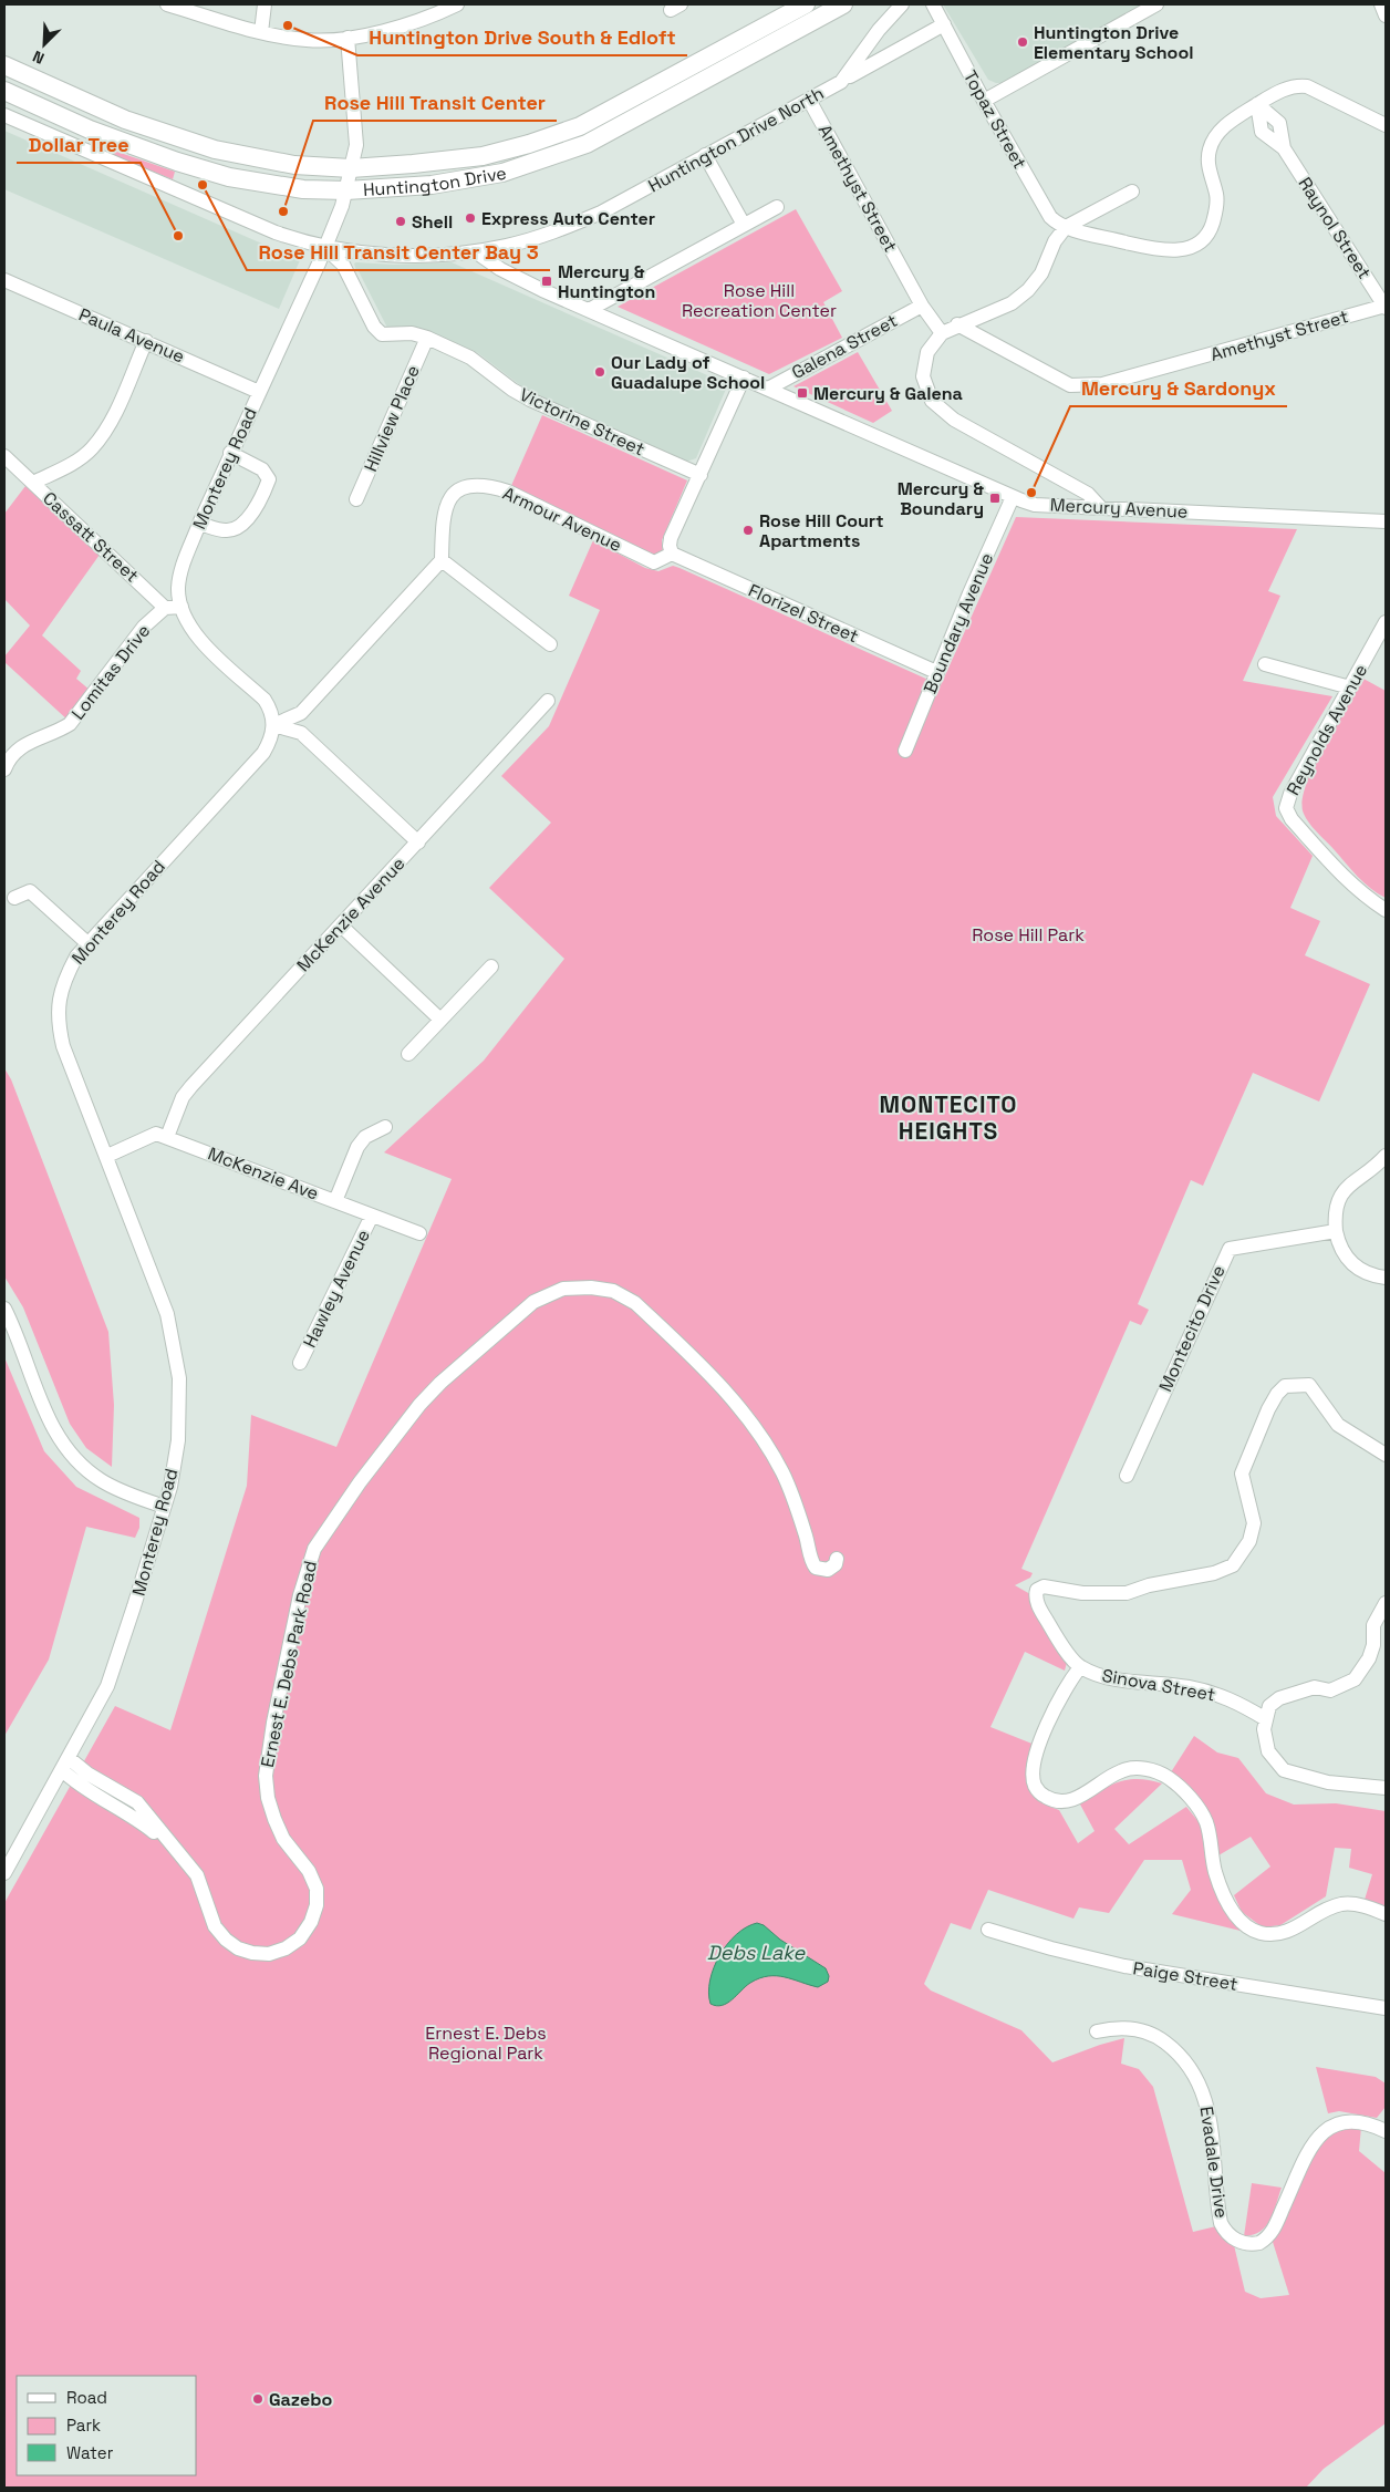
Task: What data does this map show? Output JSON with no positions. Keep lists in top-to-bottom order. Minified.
{"streets":{"main road":["Huntington Drive"],"street":["Topaz Street","Huntington Drive North","Amethyst Street","Raynol Street","Paula Avenue","Galena Street","Hillview Place","Victorine Street","Monterey Road","Mercury Avenue","Armour Avenue","Cassatt Street","Florizel Street","Boundary Avenue","Lomitas Drive","Reynolds Avenue","McKenzie Avenue","McKenzie Ave","Hawley Avenue","Montecito Drive","Ernest E. Debs Park Road","Sinova Street","Paige Street","Evadale Drive"]},"crossings":[["Huntington Drive North","Amethyst Street"],["Huntington Drive North","Victorine Street"],["Huntington Drive North","Monterey Road"],["Huntington Drive North","Mercury Avenue"],["Huntington Drive","Monterey Road"],["Amethyst Street","Raynol Street"],["Amethyst Street","Galena Street"],["Paula Avenue","Monterey Road"],["Galena Street","Mercury Avenue"],["Hillview Place","Victorine Street"],["Victorine Street","Monterey Road"],["Monterey Road","McKenzie Ave"],["Monterey Road","Ernest E. Debs Park Road"],["Mercury Avenue","Boundary Avenue"],["Armour Avenue","Florizel Street"],["Cassatt Street","Lomitas Drive"],["Florizel Street","Boundary Avenue"],["McKenzie Avenue","McKenzie Ave"],["McKenzie Ave","Hawley Avenue"]],"districts":["MONTECITO HEIGHTS"],"water":["Debs Lake"],"parks":["Rose Hill Recreation Center","Rose Hill Park","Ernest E. Debs Regional Park"],"places":{"other":["Huntington Drive South & Edloft","Huntington Drive Elementary School","Rose Hill Transit Center Bay 3","Rose Hill Transit Center","Express Auto Center","Shell","Dollar Tree","Our Lady of Guadalupe School","Mercury & Sardonyx","Rose Hill Court Apartments","Gazebo"],"transit":["Mercury & Huntington","Mercury & Galena","Mercury & Boundary"]},"legend":["Road","Park","Water"],"north":"bottom left"}
